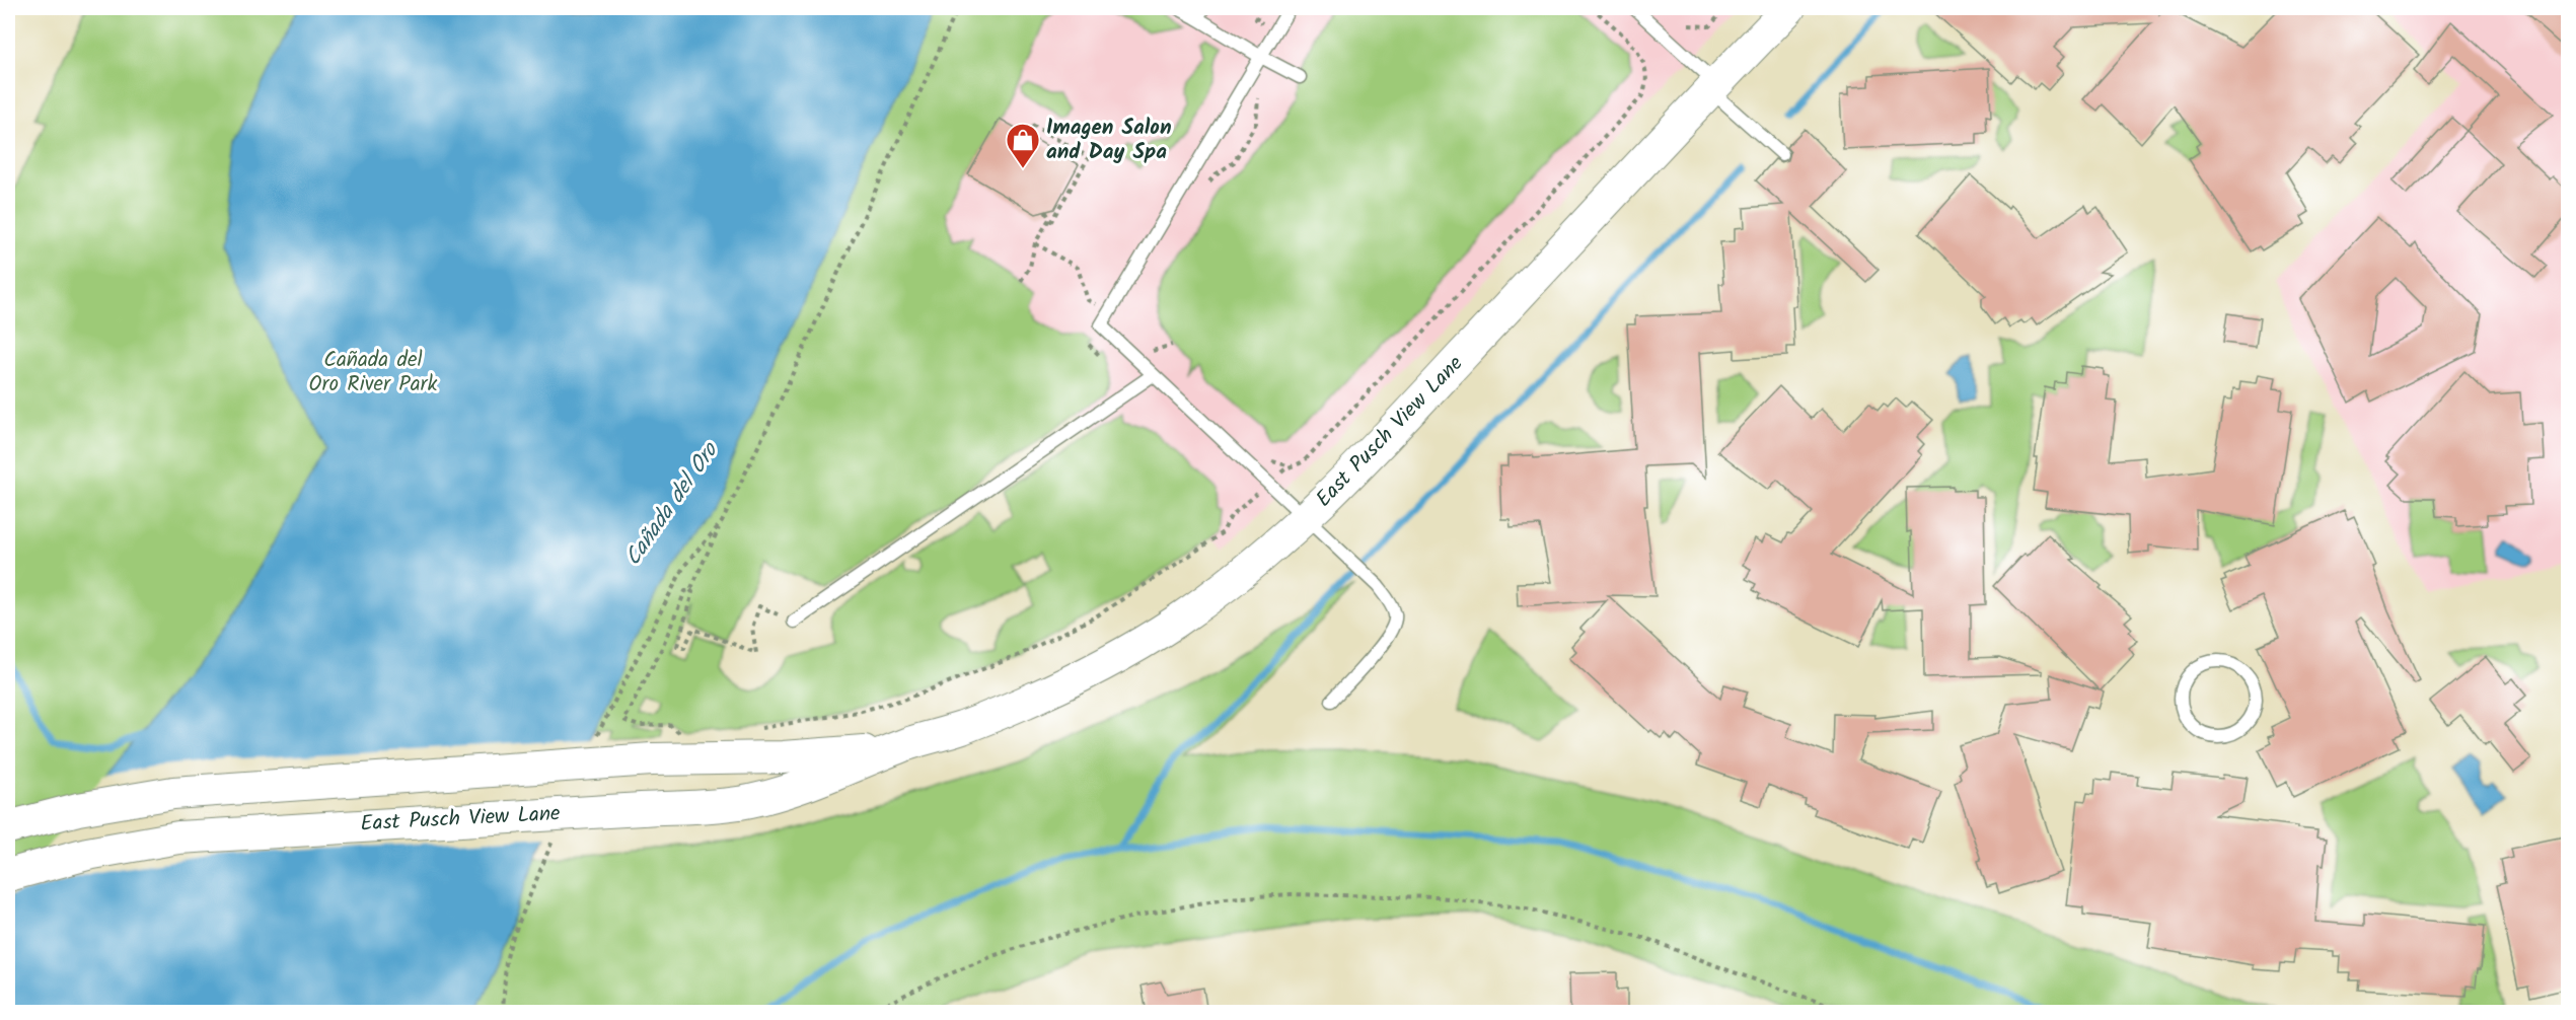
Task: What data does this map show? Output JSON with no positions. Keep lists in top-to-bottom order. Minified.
{"streets":{"main road":["East Pusch View Lane"]},"water":["Cañada del Oro"],"parks":["Cañada del Oro River Park"],"places":{"shop":["Imagen Salon and Day Spa"]}}
